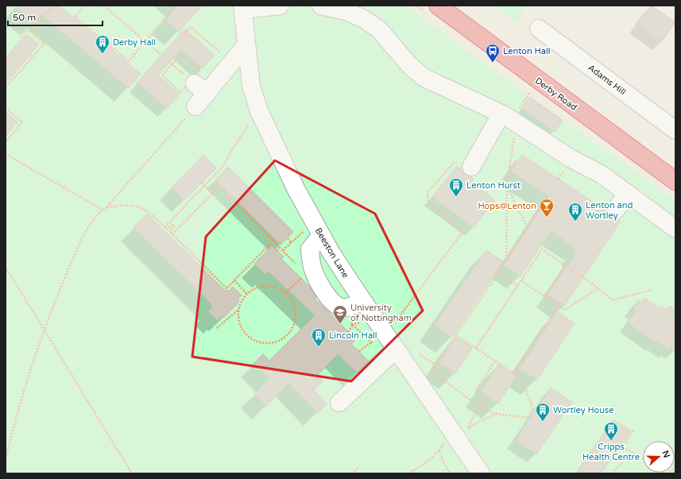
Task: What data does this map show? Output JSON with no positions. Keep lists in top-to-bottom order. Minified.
{"streets":{"highway":["Derby Road"],"street":["Adams Hill","Beeston Lane"]},"places":{"building":["Derby Hall","Lenton Hurst","Lenton and Wortley","Lincoln Hall","Wortley House","Cripps Health Centre"],"bus stop":["Lenton Hall"],"bar":["Hops@Lenton"],"school or university":["University of Nottingham"]},"scale_bar":"50 m","north":"right"}
